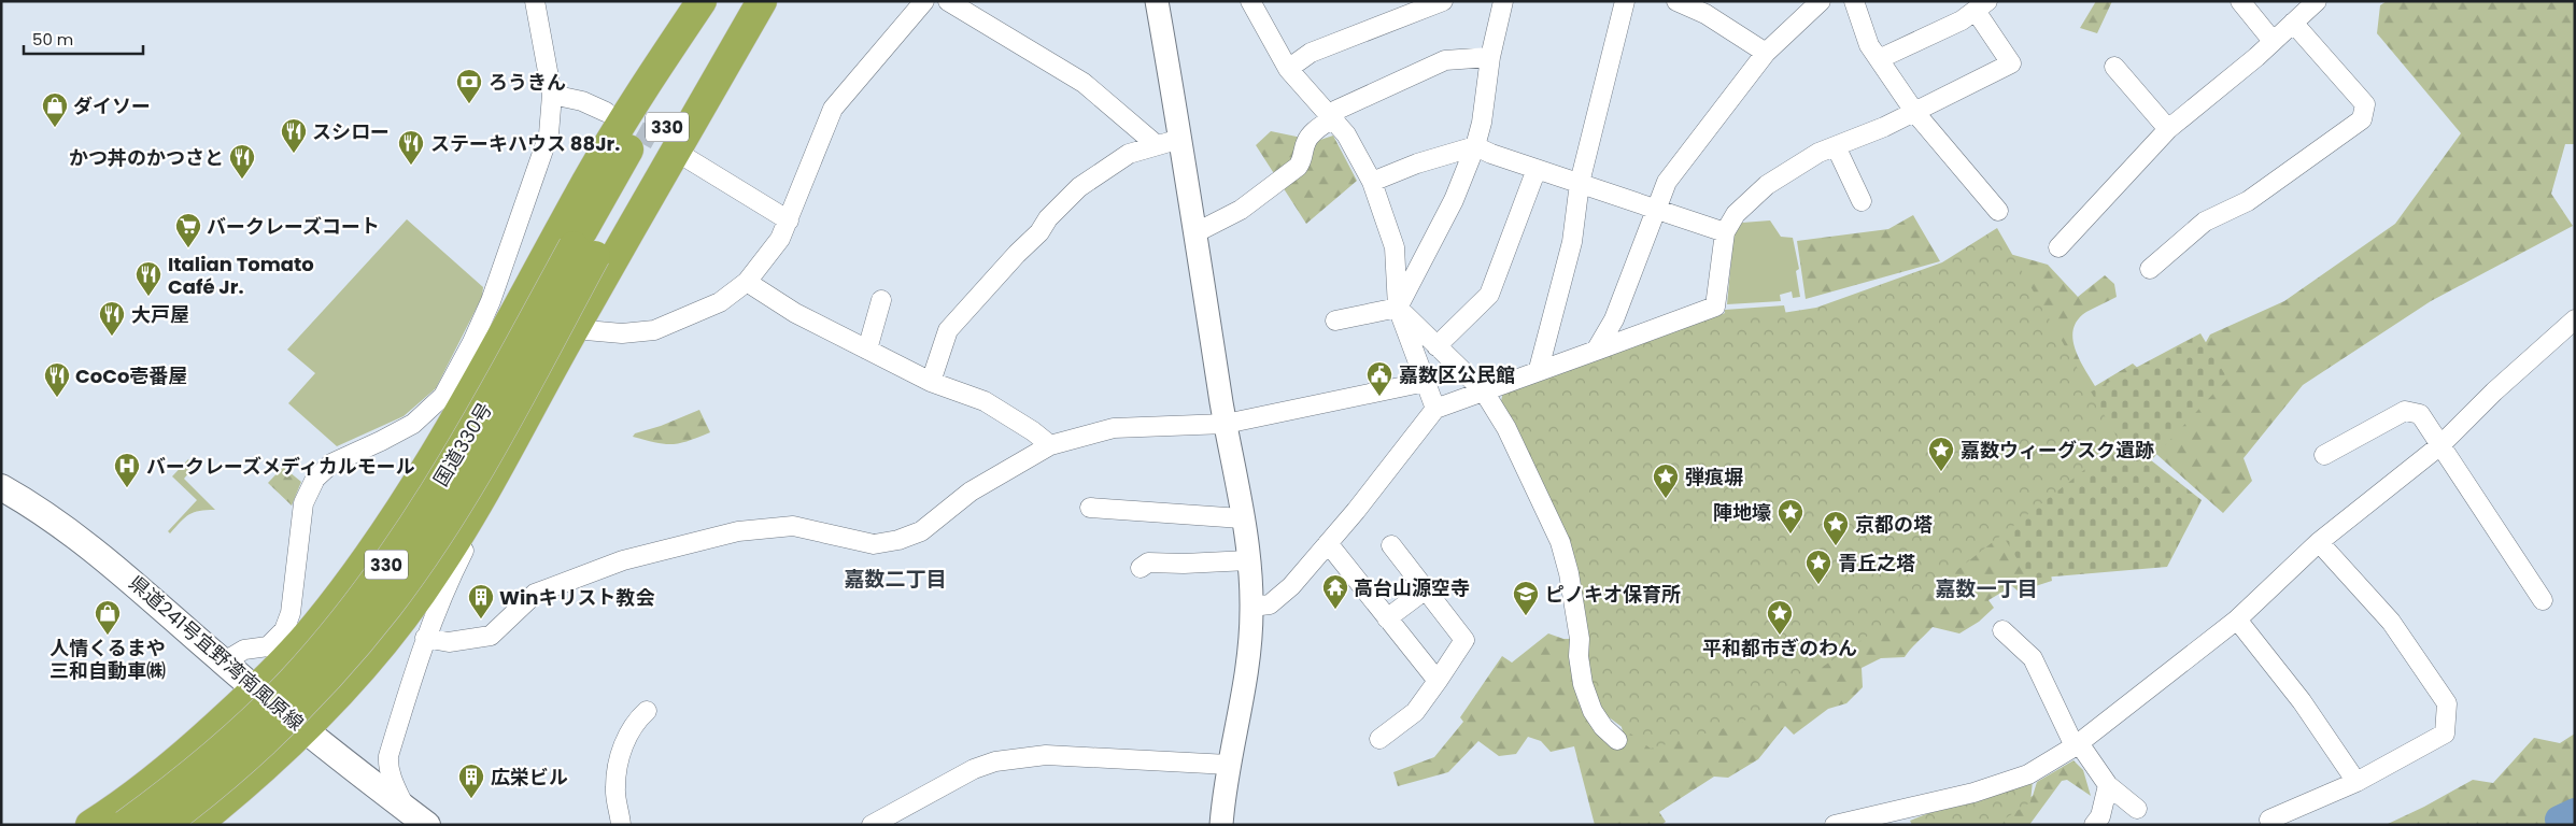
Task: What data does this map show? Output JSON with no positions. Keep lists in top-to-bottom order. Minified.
{"streets":{"highway":["330","国道330号"],"main road":["県道241号宜野湾南風原線"]},"districts":["嘉数二丁目","嘉数一丁目"],"places":{"bank":["ろうきん"],"shop":["ダイソー","人情くるまや 三和自動車㈱"],"restaurant":["スシロー","ステーキハウス 88Jr.","かつ丼のかつさと","Italian Tomato Café Jr.","大戸屋","CoCo壱番屋"],"supermarket":["バークレーズコート"],"public building":["嘉数区公民館"],"place":["嘉数ウィーグスク遺跡","弾痕塀","陣地壕","京都の塔","青丘之塔","平和都市ぎのわん"],"hospital":["バークレーズメディカルモール"],"temple":["高台山源空寺"],"school or university":["ピノキオ保育所"],"building":["Winキリスト教会","広栄ビル"]},"scale_bar":"50 m"}
